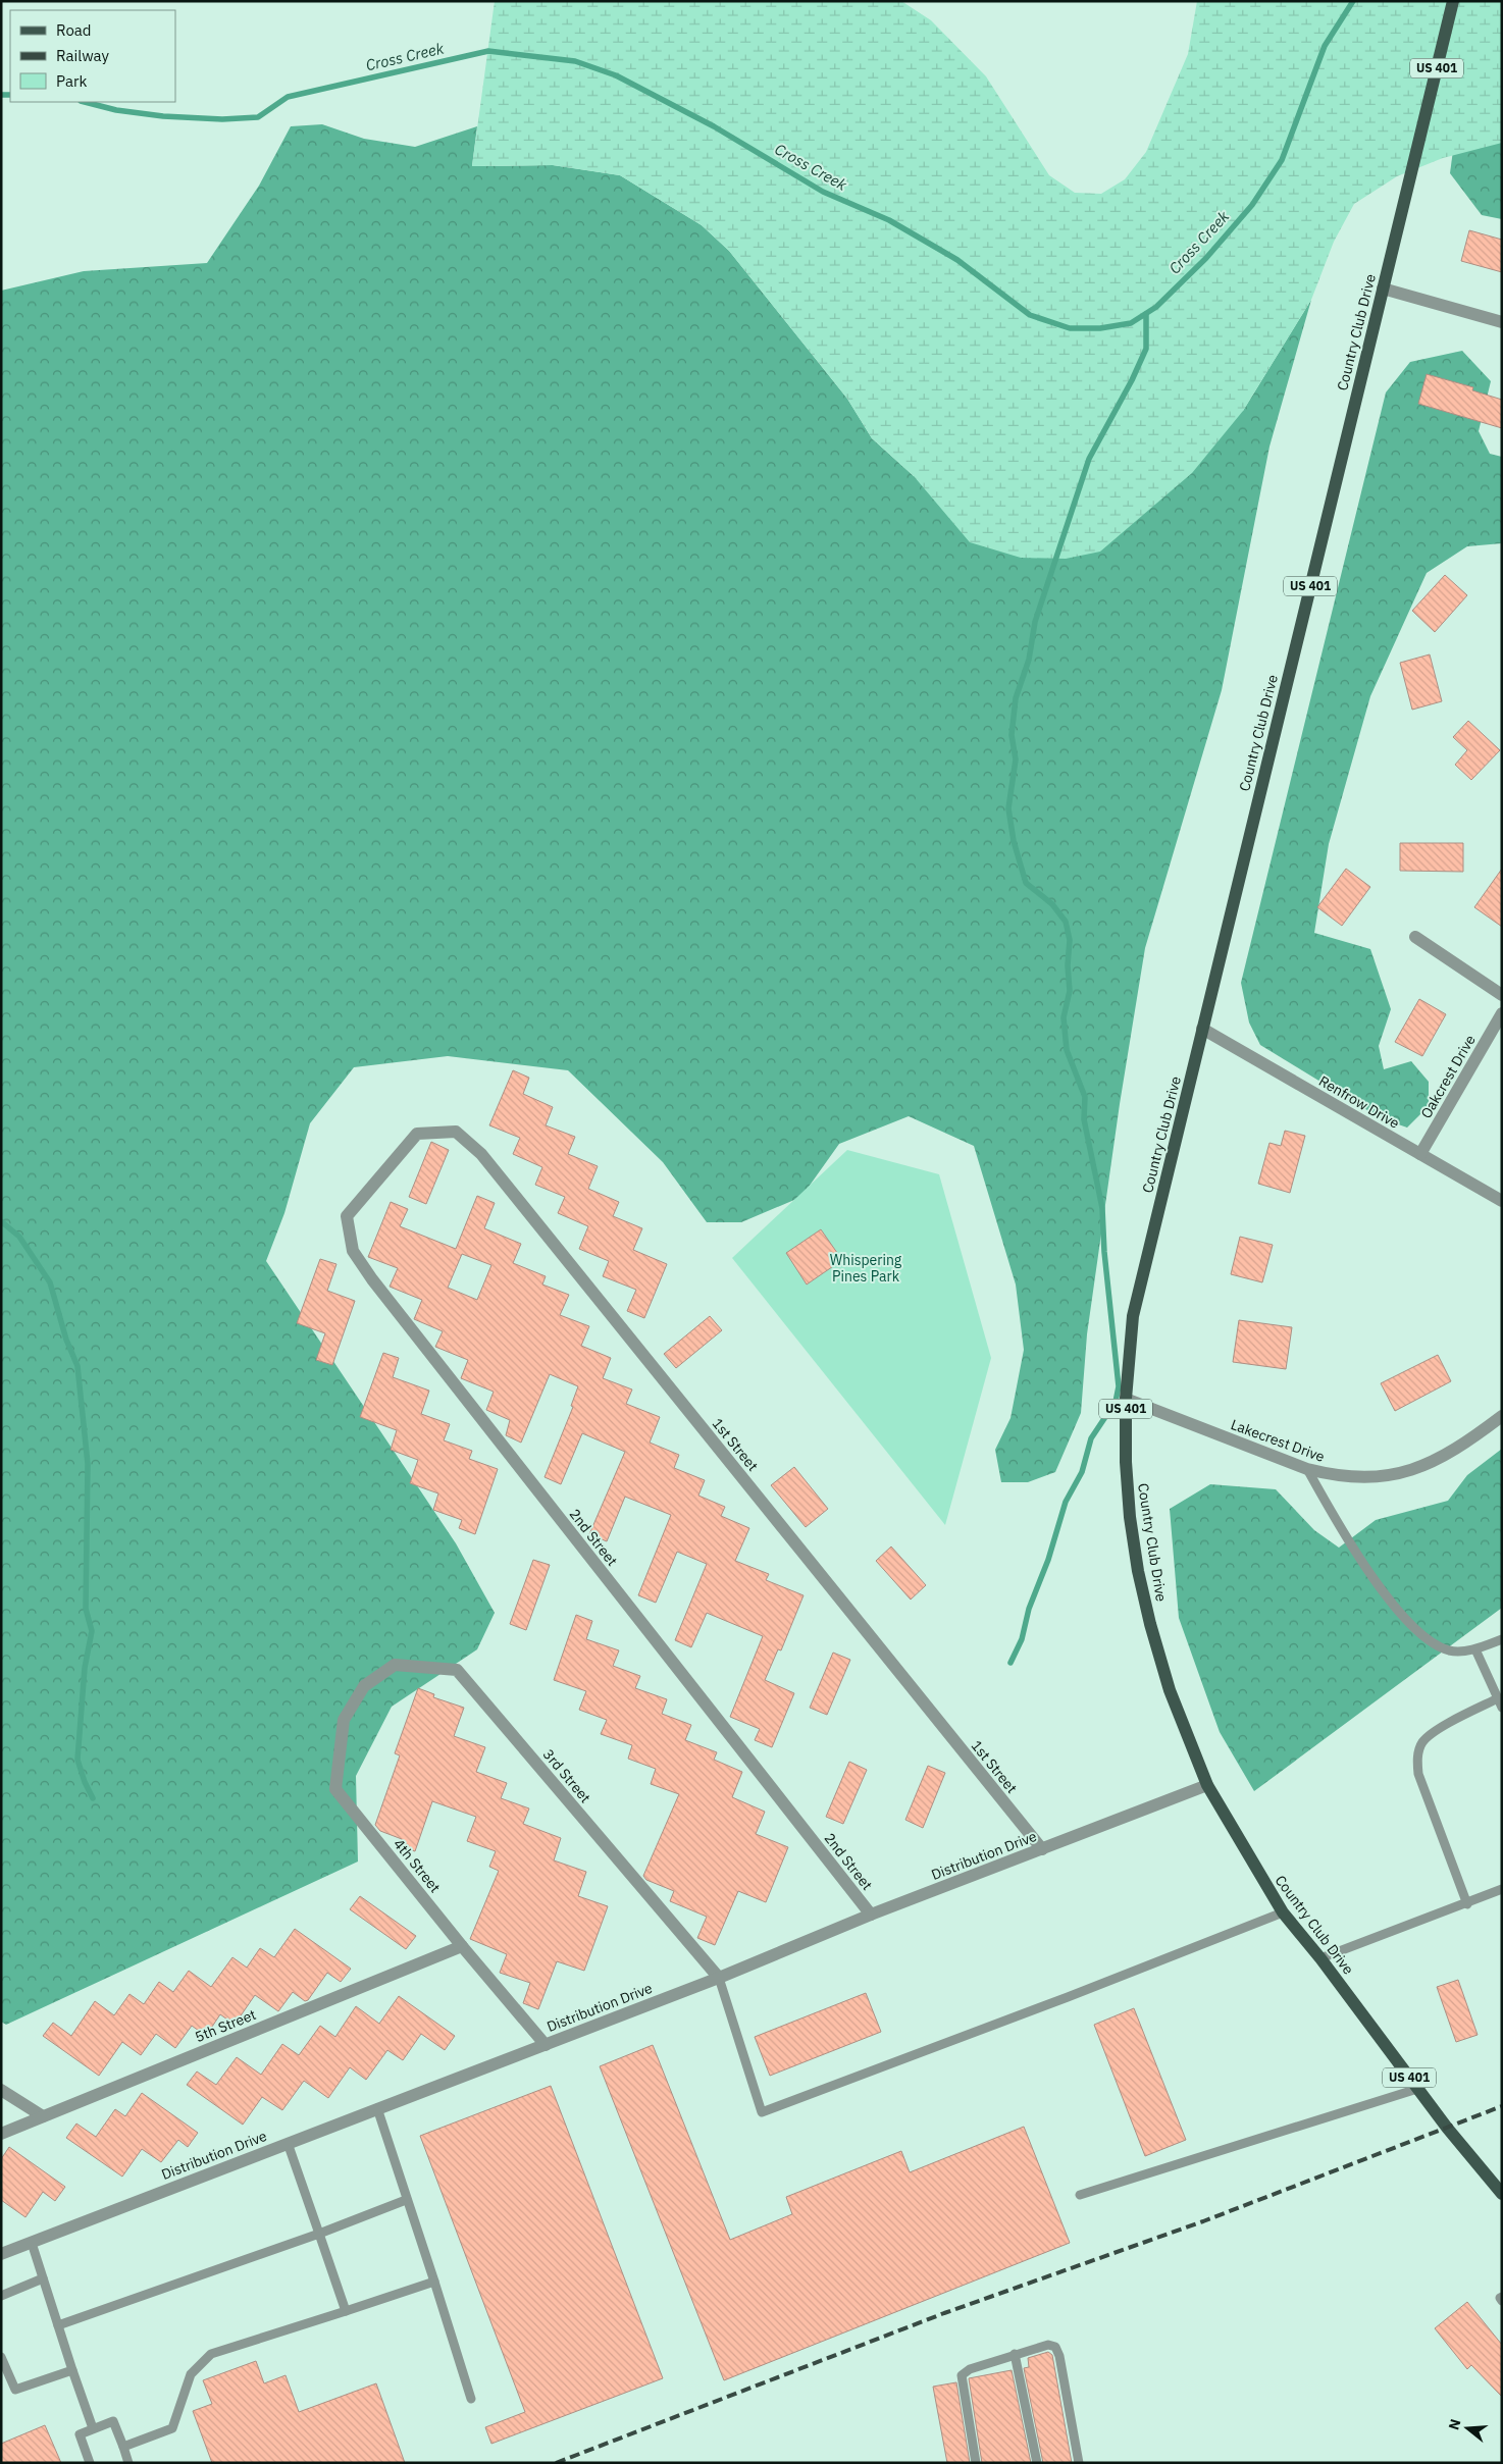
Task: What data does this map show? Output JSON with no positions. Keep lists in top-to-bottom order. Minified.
{"streets":{"main road":["US 401","Country Club Drive"],"street":["Oakcrest Drive","Renfrow Drive","Lakecrest Drive","1st Street","2nd Street","3rd Street","Distribution Drive","4th Street","5th Street"]},"crossings":[["Country Club Drive","Renfrow Drive"],["Country Club Drive","Lakecrest Drive"],["Country Club Drive","Distribution Drive"],["Oakcrest Drive","Renfrow Drive"],["1st Street","2nd Street"],["1st Street","Distribution Drive"],["2nd Street","Distribution Drive"],["3rd Street","Distribution Drive"],["3rd Street","4th Street"],["Distribution Drive","4th Street"],["4th Street","5th Street"]],"water":["Cross Creek"],"parks":["Whispering Pines Park"],"legend":["Road","Railway","Park"],"north":"left"}
